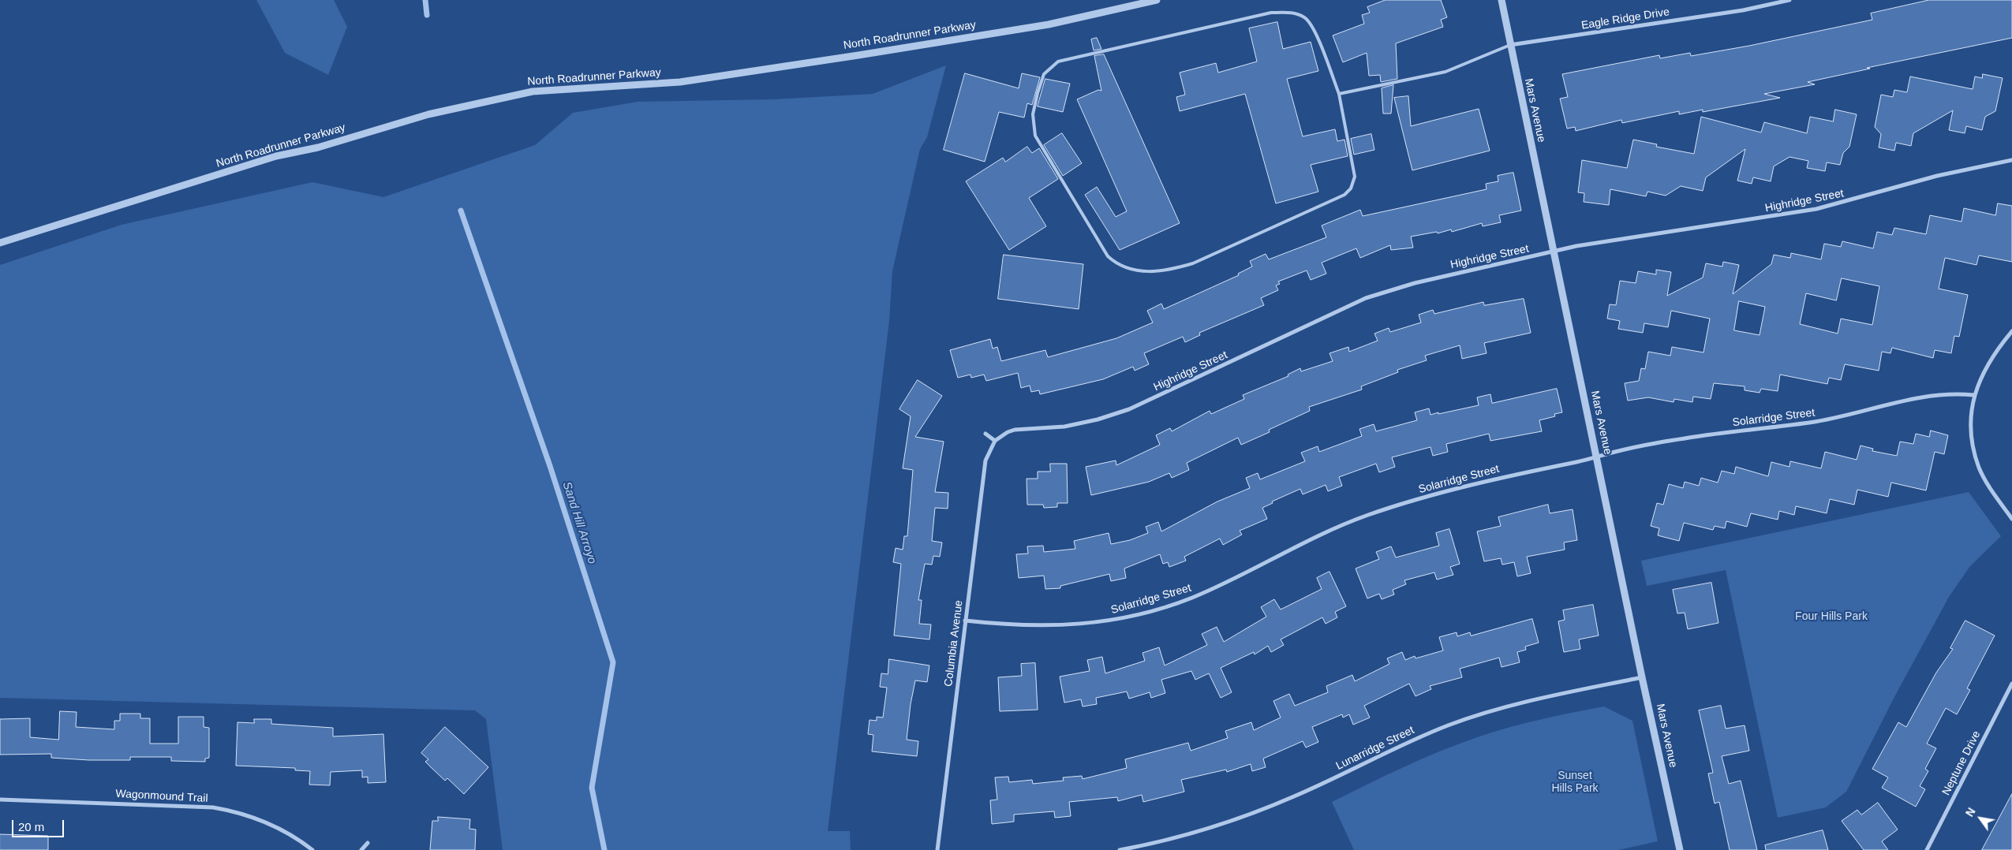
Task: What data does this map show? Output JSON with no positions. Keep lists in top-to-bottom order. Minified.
{"streets":{"street":["Eagle Ridge Drive","North Roadrunner Parkway","Mars Avenue","Highridge Street","Solarridge Street","Columbia Avenue","Lunarridge Street","Neptune Drive","Wagonmound Trail"]},"crossings":[["Eagle Ridge Drive","Mars Avenue"],["Mars Avenue","Highridge Street"],["Mars Avenue","Solarridge Street"],["Mars Avenue","Lunarridge Street"],["Highridge Street","Columbia Avenue"],["Solarridge Street","Columbia Avenue"]],"water":["Sand Hill Arroyo"],"parks":["Four Hills Park","Sunset Hills Park"],"scale_bar":"20 m","north":"top left"}
